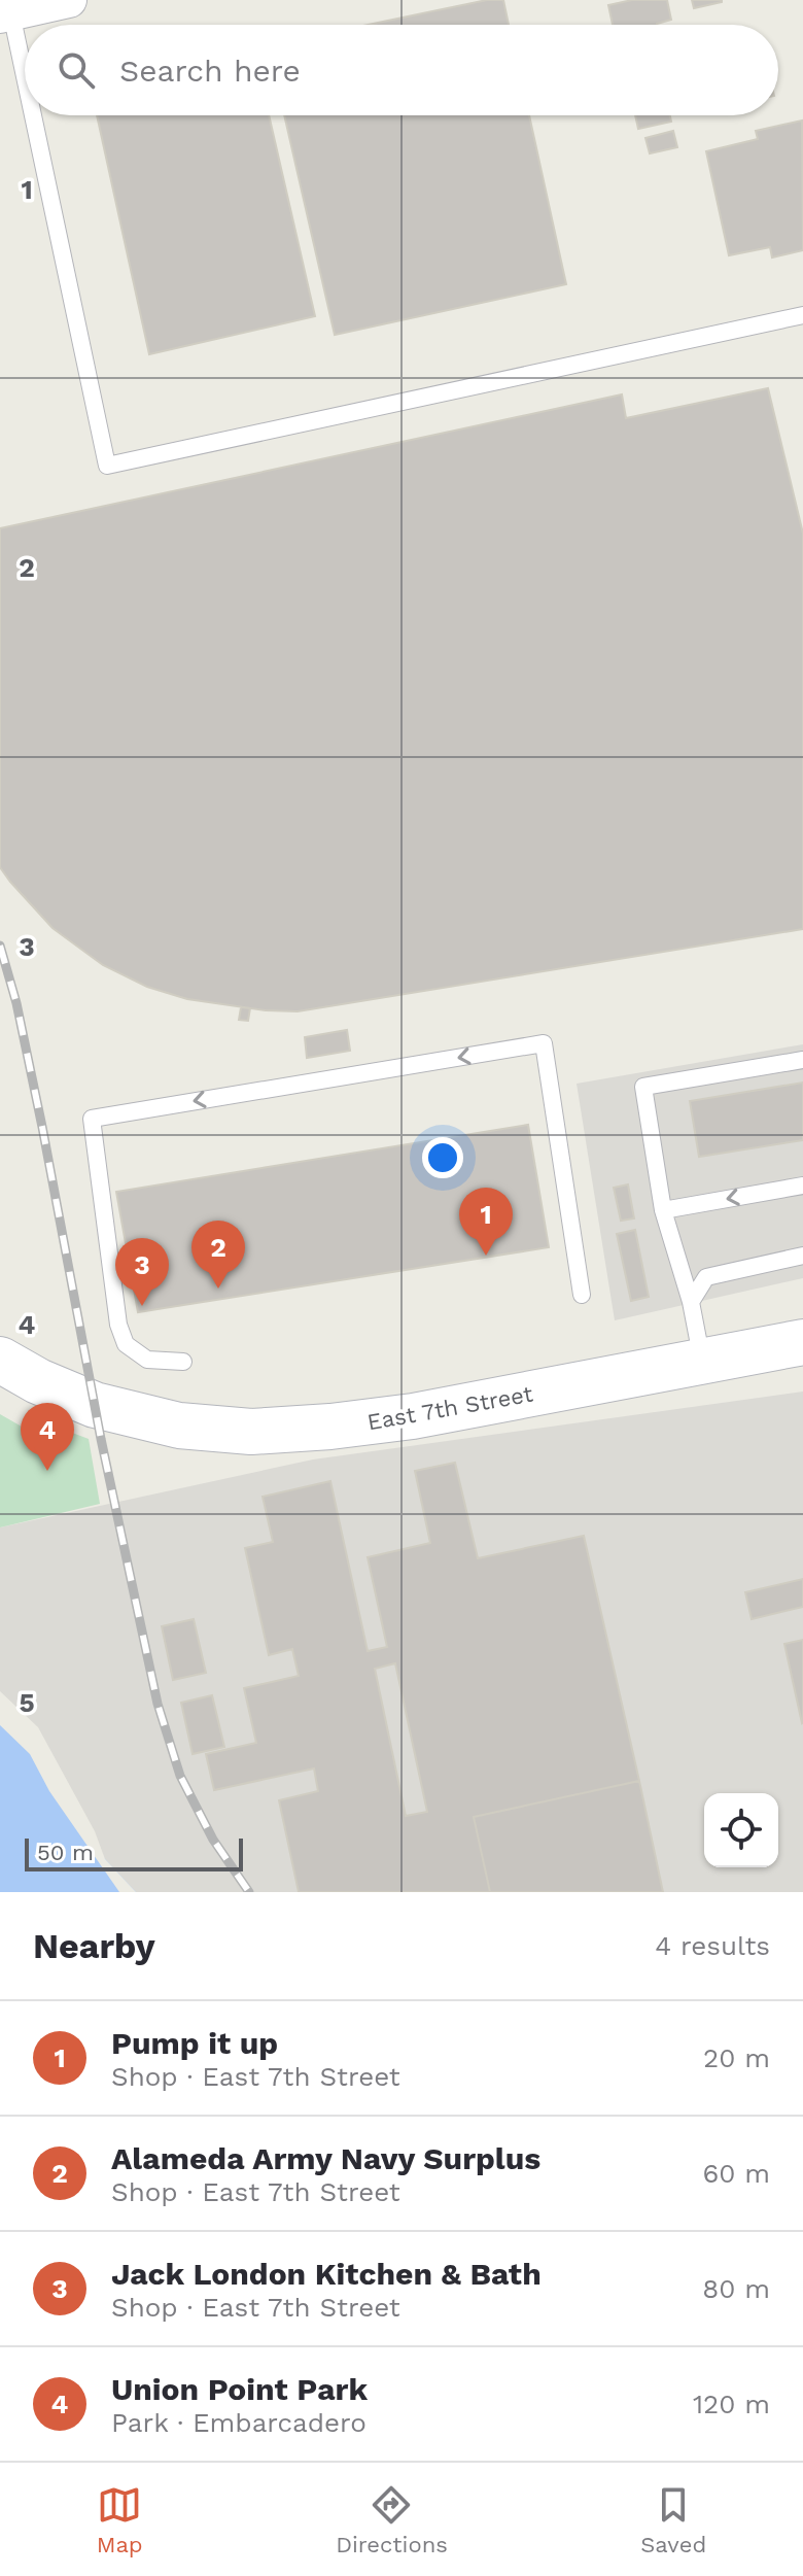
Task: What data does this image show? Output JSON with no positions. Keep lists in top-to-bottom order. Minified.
{"streets":{"main road":["East 7th Street"]},"scale_bar":"50 m","page":{"search":"Search here","pins":["1","2","3","4"],"scale":"50 m","heading":["Nearby","4 results"],"list":[{"mark":"1","name":"Pump it up","note":"Shop · East 7th Street","value":"20 m"},{"mark":"2","name":"Alameda Army Navy Surplus","note":"Shop · East 7th Street","value":"60 m"},{"mark":"3","name":"Jack London Kitchen & Bath","note":"Shop · East 7th Street","value":"80 m"},{"mark":"4","name":"Union Point Park","note":"Park · Embarcadero","value":"120 m"}],"nav":["Map","Directions","Saved"]},"grid":{"rows":["1","2","3","4","5"]}}
